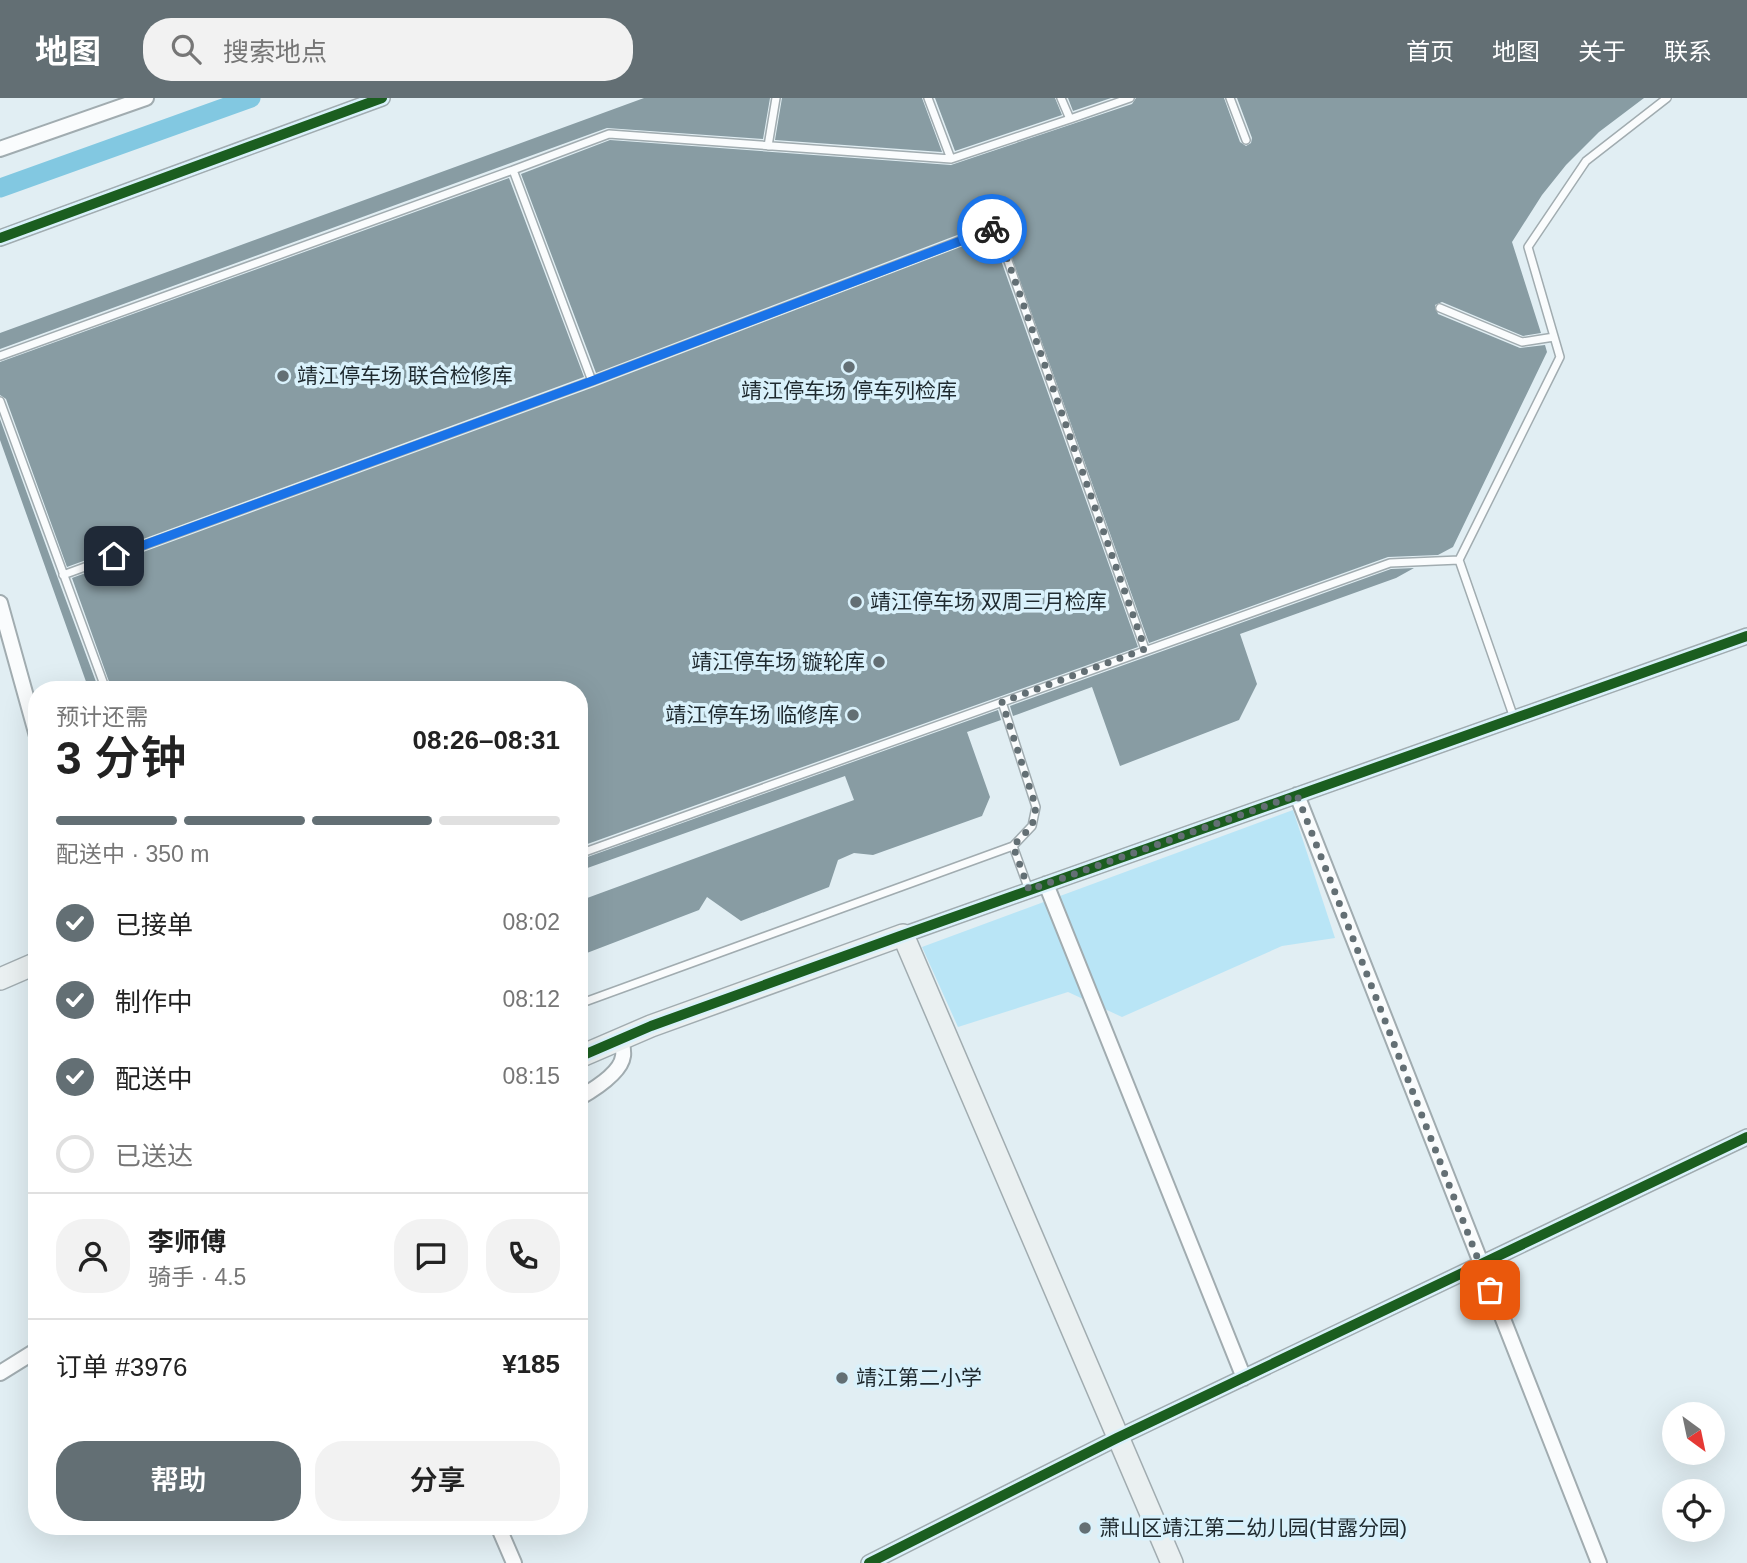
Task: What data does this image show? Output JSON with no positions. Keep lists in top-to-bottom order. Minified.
{"places":["靖江停车场 停车列检库","靖江停车场 联合检修库","靖江停车场 双周三月检库","靖江停车场 镟轮库","靖江停车场 临修库","靖江第二小学","萧山区靖江第二幼儿园(甘露分园)"],"north":"bottom right","page":{"header":"地图","search":"搜索地点","nav":["首页","地图","关于","联系"],"heading":["3 分钟","预计还需","08:26–08:31"],"panel":["李师傅","骑手 · 4.5","订单 #3976","¥185"],"bar":"配送中 · 350 m","list":[["已接单","08:02"],["制作中","08:12"],["配送中","08:15"],"已送达"],"buttons":["帮助","分享"]}}
